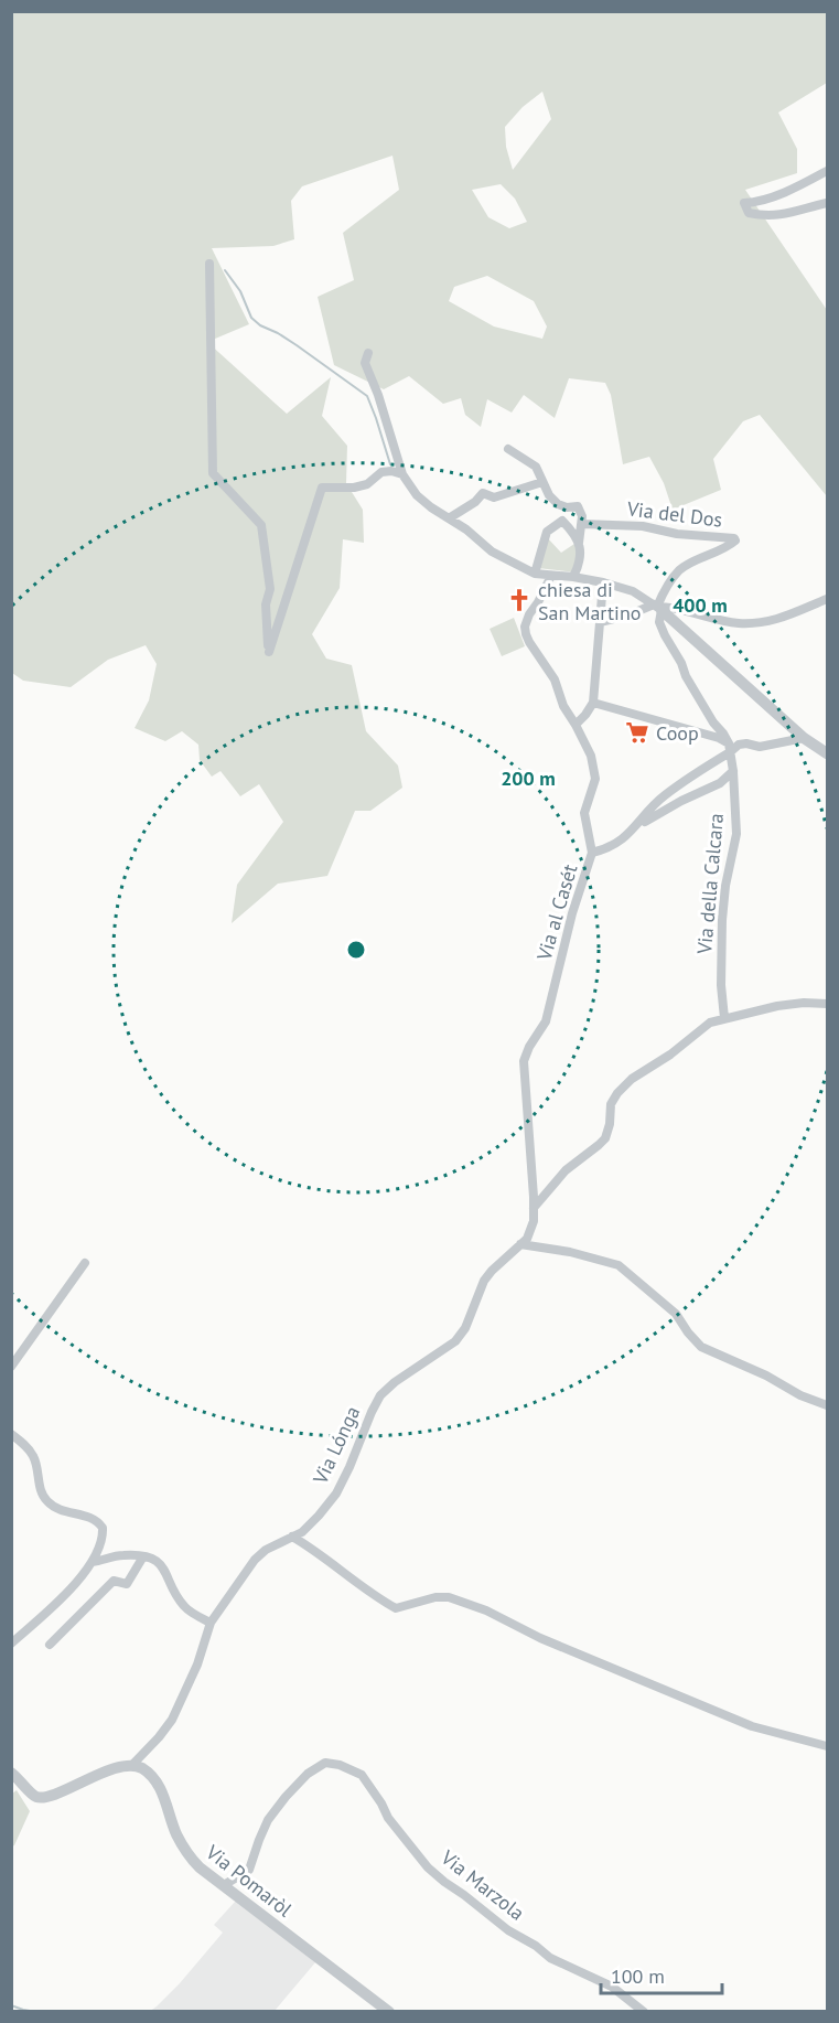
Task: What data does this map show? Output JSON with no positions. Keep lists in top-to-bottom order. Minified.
{"streets":{"street":["Via del Dos","Via della Calcara","Via al Casét","Via Lónga","Via Pomaròl","Via Marzola"]},"crossings":[["Via del Dos","Via della Calcara"],["Via al Casét","Via Lónga"],["Via Lónga","Via Pomaròl"],["Via Pomaròl","Via Marzola"]],"places":{"church":["chiesa di San Martino"],"supermarket":["Coop"]},"scale_bar":"100 m","rings":["400 m","200 m"]}
